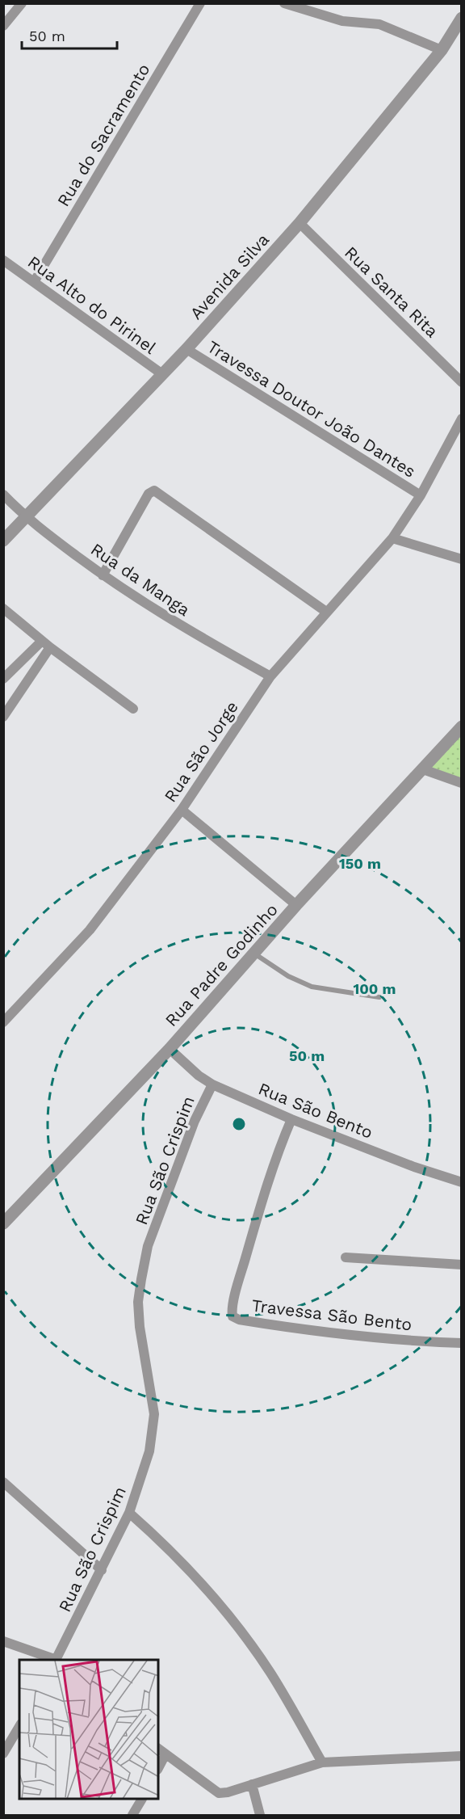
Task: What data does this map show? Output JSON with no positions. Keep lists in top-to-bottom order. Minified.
{"streets":{"street":["Rua do Sacramento","Avenida Silva","Rua Santa Rita","Rua Alto do Pirinel","Travessa Doutor João Dantes","Rua da Manga","Rua São Jorge","Rua Padre Godinho","Rua São Bento","Rua São Crispim","Travessa São Bento"]},"crossings":[["Rua do Sacramento","Rua Alto do Pirinel"],["Avenida Silva","Rua Santa Rita"],["Avenida Silva","Rua Alto do Pirinel"],["Avenida Silva","Travessa Doutor João Dantes"],["Avenida Silva","Rua da Manga"],["Travessa Doutor João Dantes","Rua São Jorge"],["Rua da Manga","Rua São Jorge"],["Rua Padre Godinho","Rua São Bento"],["Rua São Bento","Rua São Crispim"],["Rua São Bento","Travessa São Bento"]],"scale_bar":"50 m","rings":["150 m","100 m","50 m"]}
